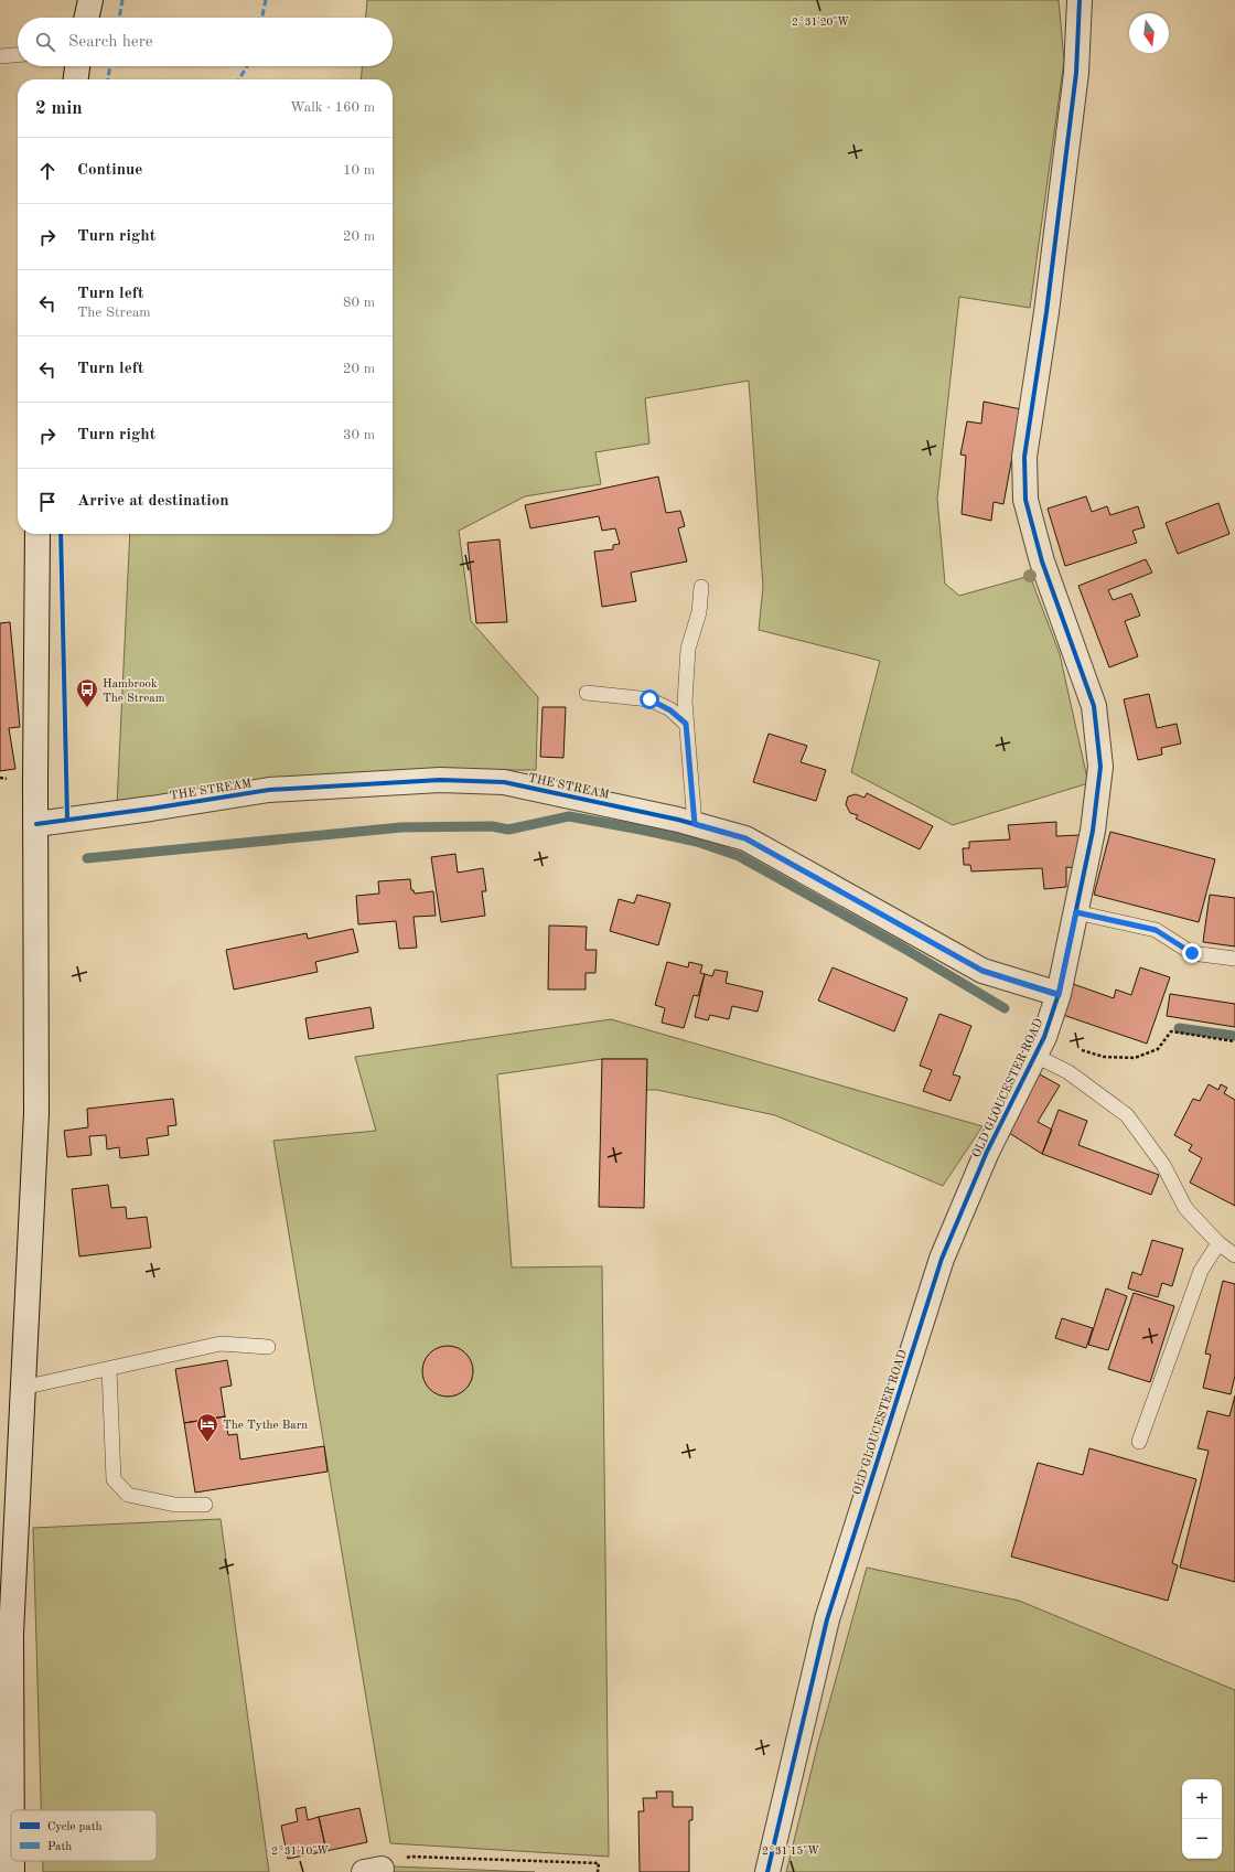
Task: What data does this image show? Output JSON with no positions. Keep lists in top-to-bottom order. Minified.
{"streets":{"street":["THE STREAM","OLD GLOUCESTER ROAD"]},"crossings":[["THE STREAM","OLD GLOUCESTER ROAD"]],"places":{"bus stop":["Hambrook The Stream"],"hotel":["The Tythe Barn"]},"legend":["Cycle path","Path"],"north":"bottom","page":{"search":"Search here","heading":["2 min","Walk · 160 m"],"list":[["Continue","10 m"],["Turn right","20 m"],["Turn left","The Stream","80 m"],["Turn left","20 m"],["Turn right","30 m"],"Arrive at destination"],"map_buttons":["+","−"]},"coordinates":["2°31'20\"W","2°31'10\"W","2°31'15\"W"]}
